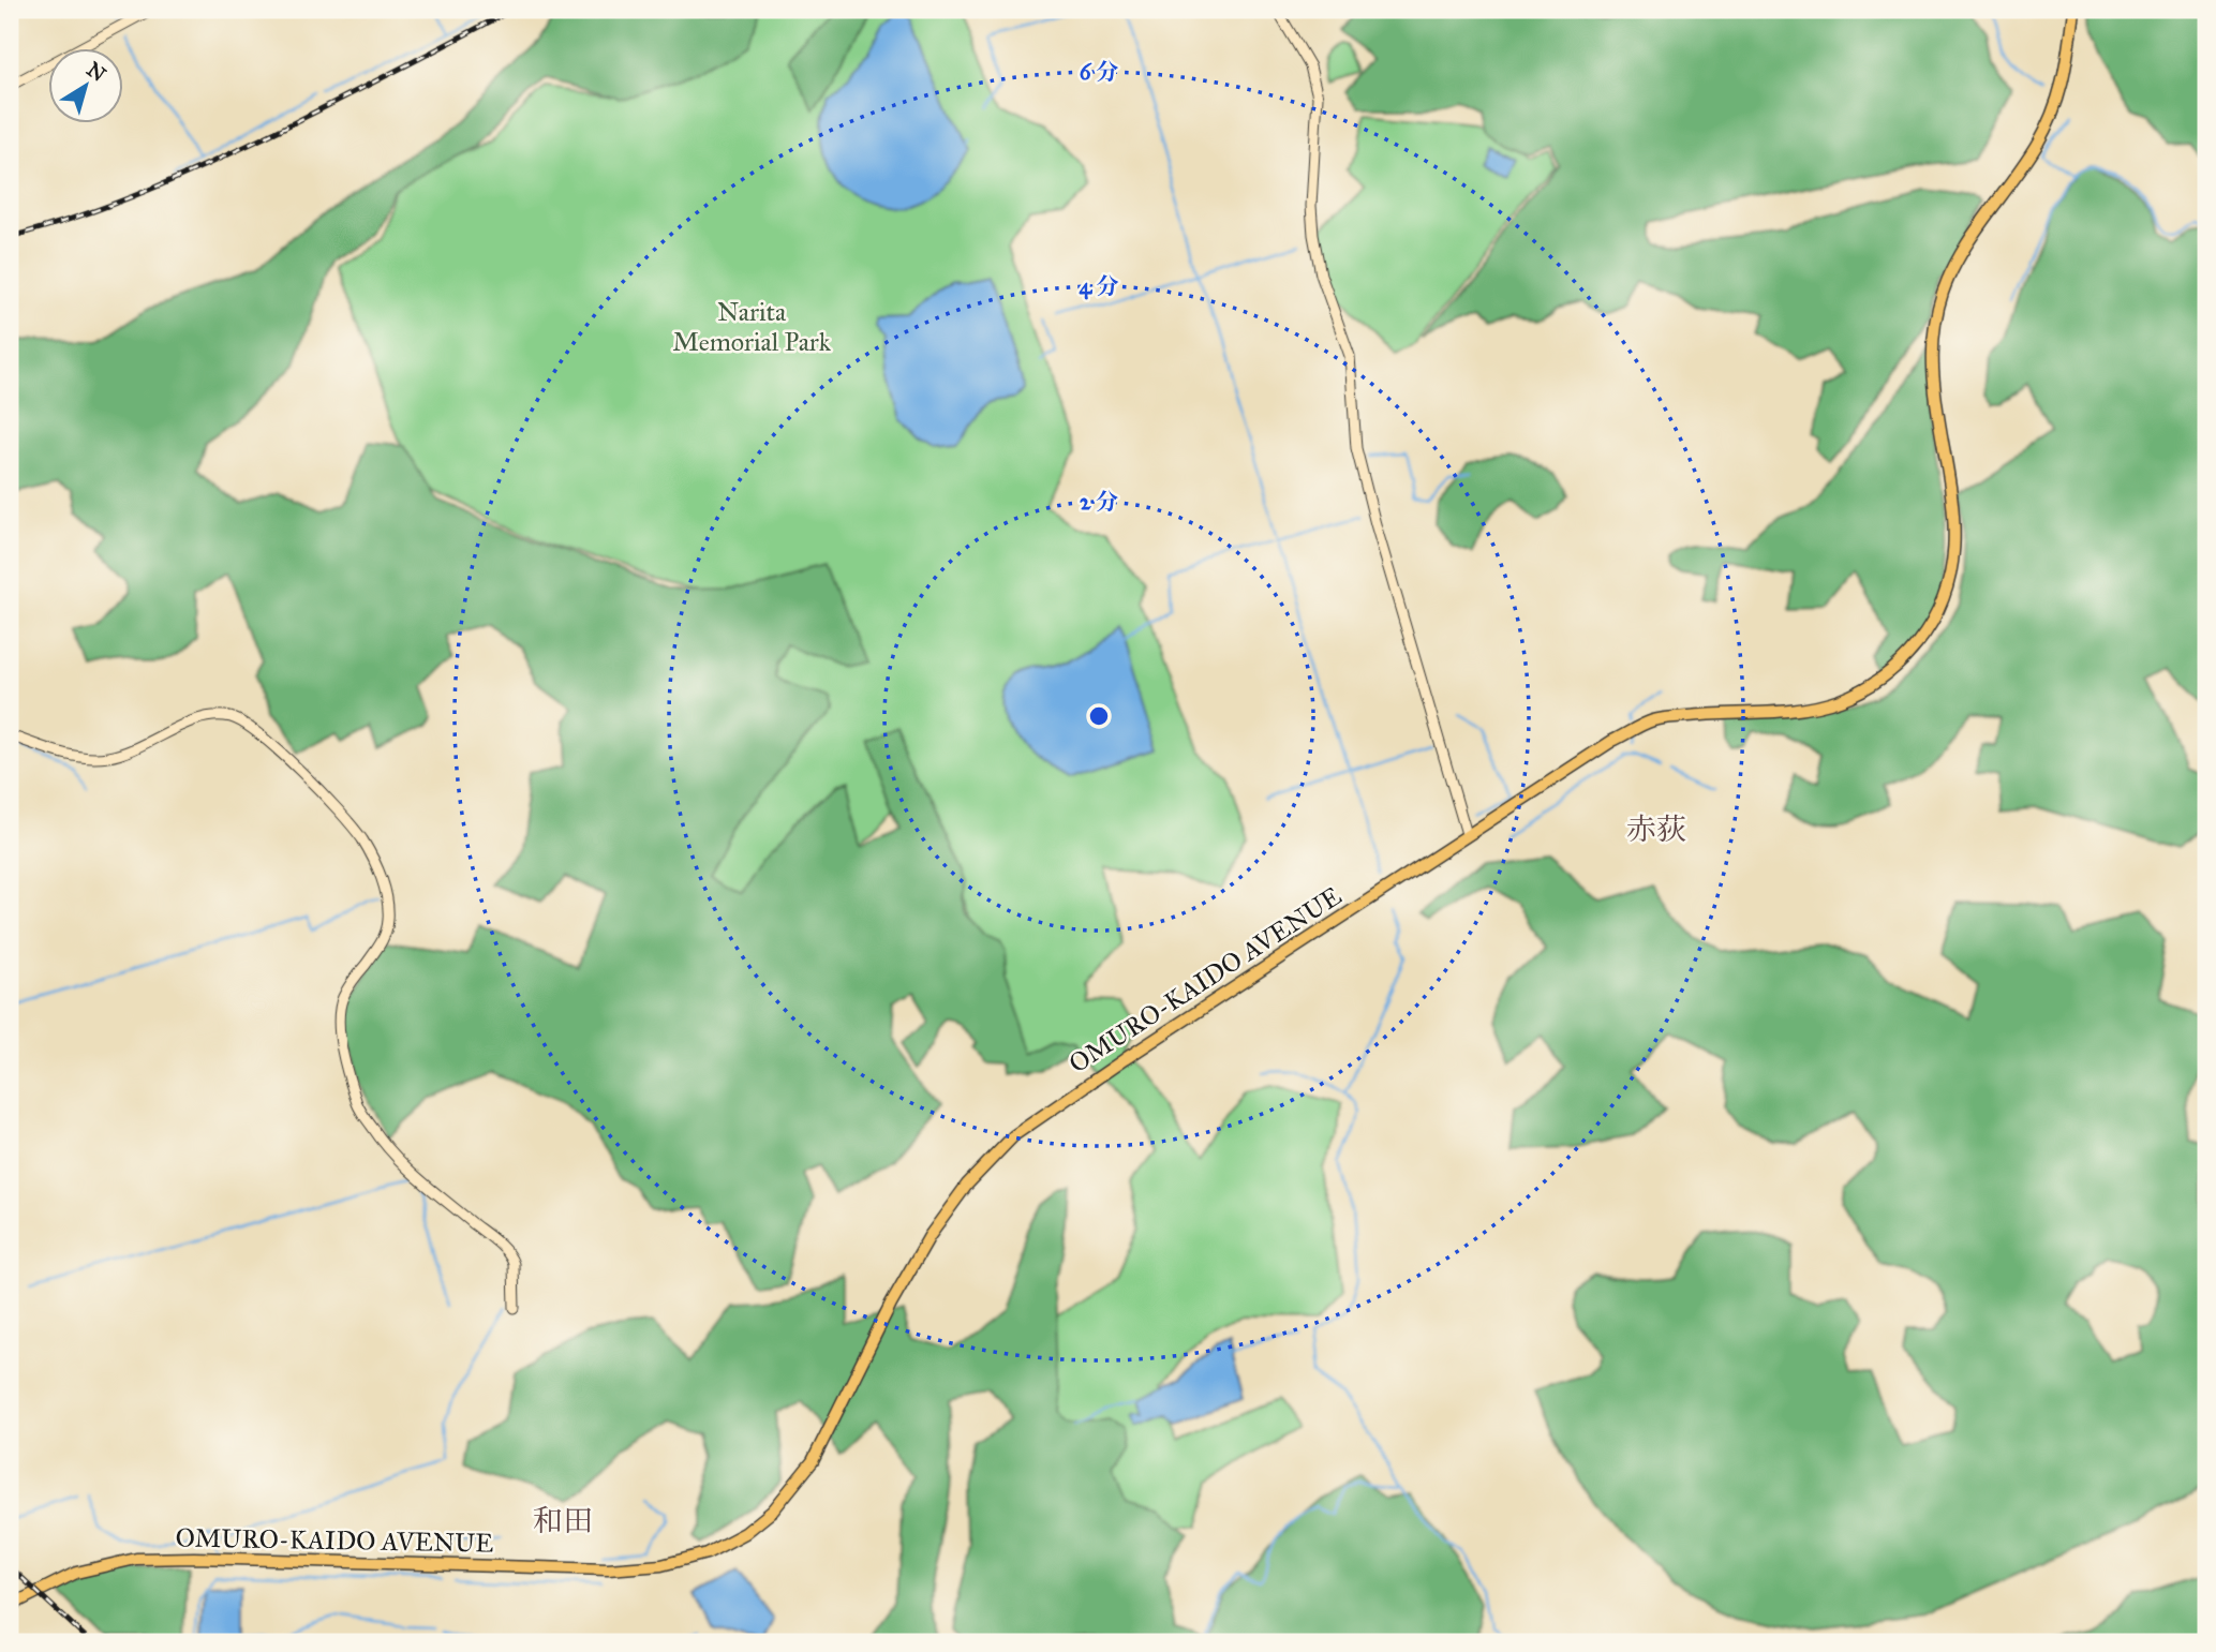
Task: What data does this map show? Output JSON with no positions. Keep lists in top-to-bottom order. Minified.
{"streets":{"main road":["OMURO-KAIDO AVENUE"]},"districts":["赤荻","和田"],"parks":["Narita Memorial Park"],"north":"top right","rings":["6 分","4 分","2 分"]}
